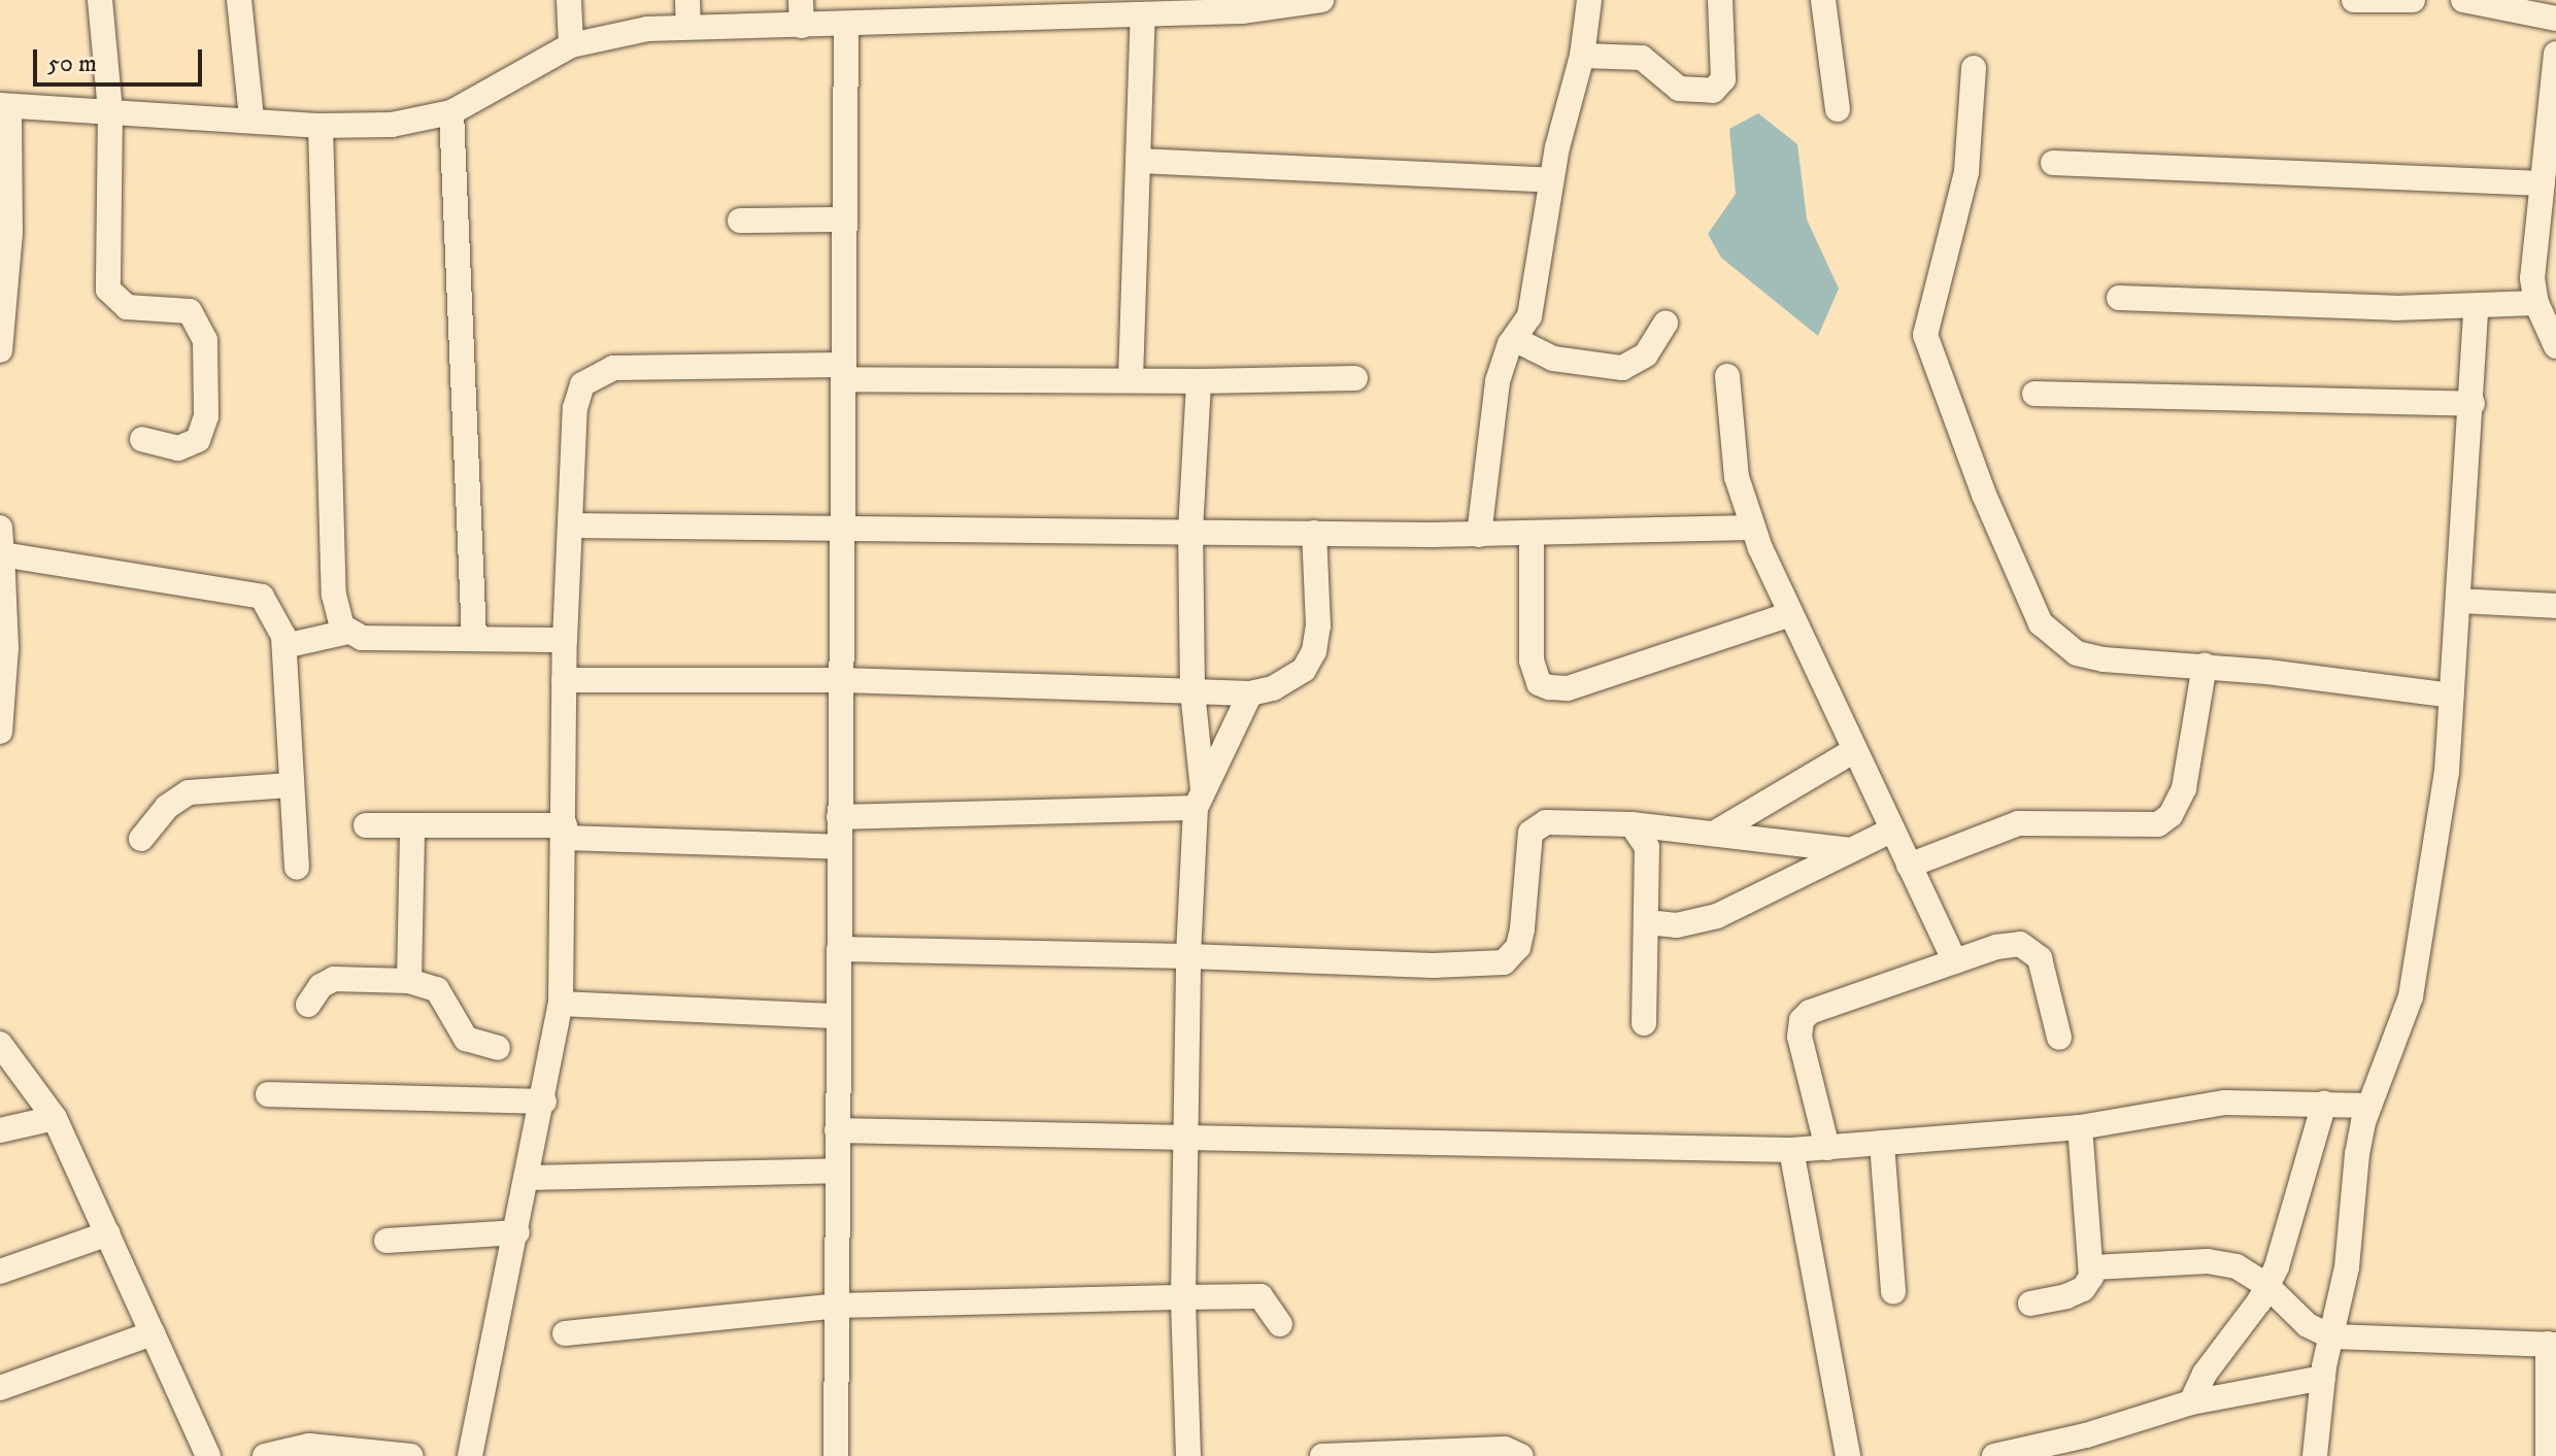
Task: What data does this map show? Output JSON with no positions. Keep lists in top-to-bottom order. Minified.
{"scale_bar":"50 m"}
